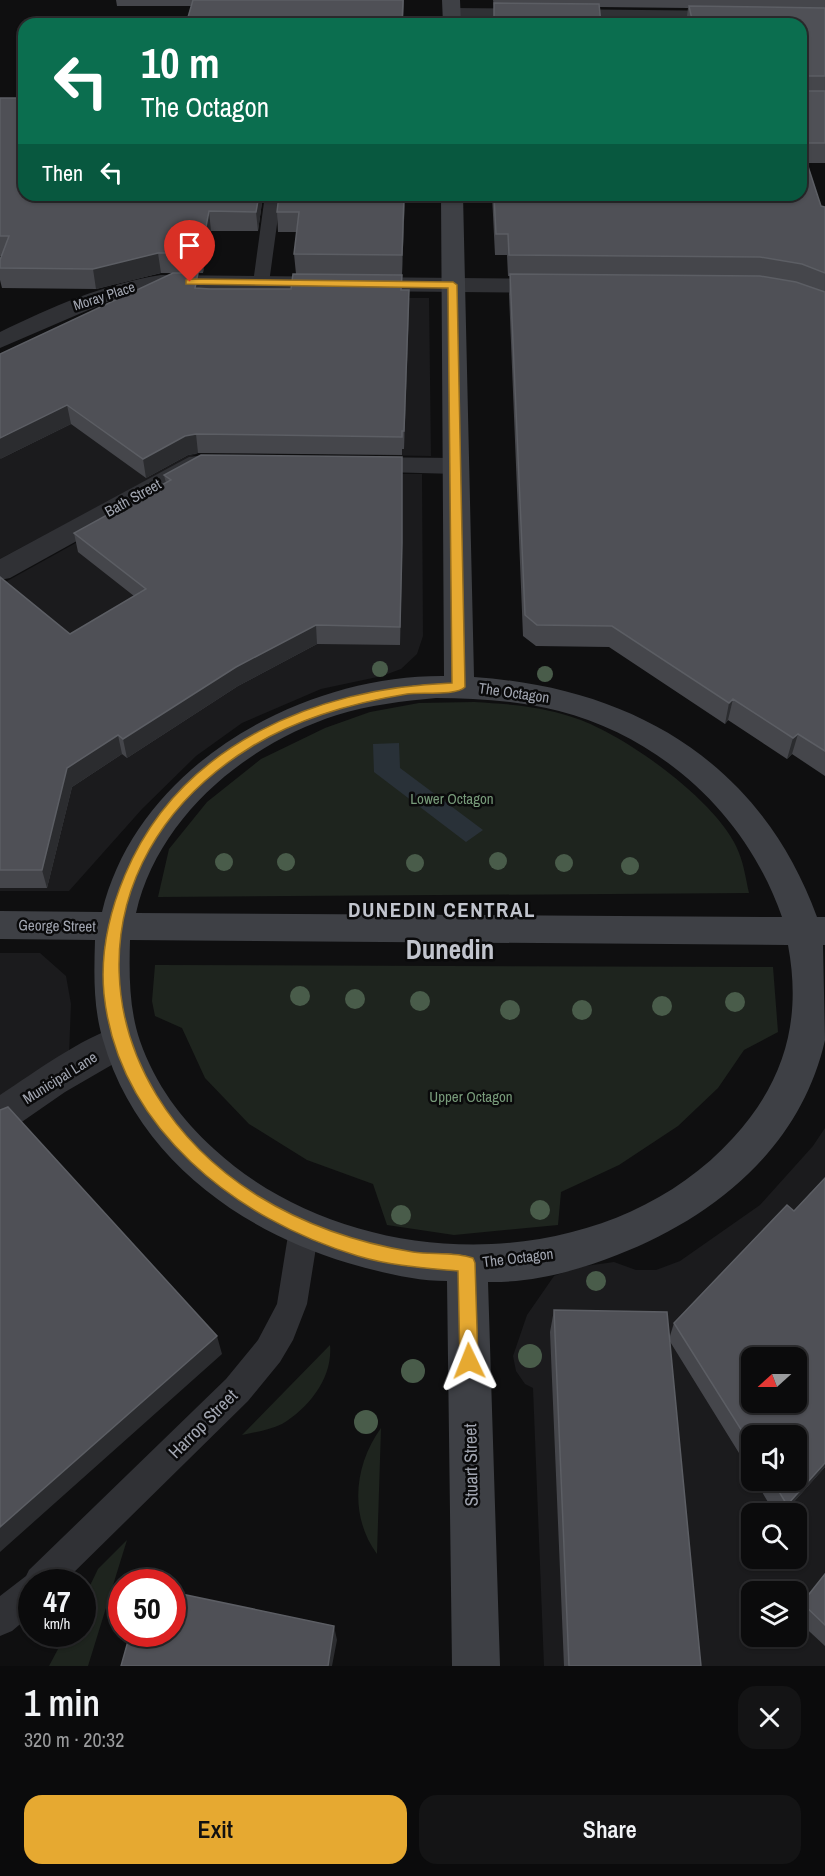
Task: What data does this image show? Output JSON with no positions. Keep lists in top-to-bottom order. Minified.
{"streets":{"main road":["The Octagon","George Street","Stuart Street"],"street":["Moray Place","Bath Street","Municipal Lane"],"lane":["Harrop Street"]},"crossings":[["The Octagon","George Street"],["The Octagon","Municipal Lane"],["The Octagon","Harrop Street"],["The Octagon","Stuart Street"]],"districts":["DUNEDIN CENTRAL","Dunedin"],"parks":["Lower Octagon","Upper Octagon"],"north":"left","page":{"turn":["10 m","The Octagon"],"then":"Then","speed":"47 km/h","limit":"50","heading":["1 min","320 m · 20:32"],"buttons":["Exit","Share"]}}
